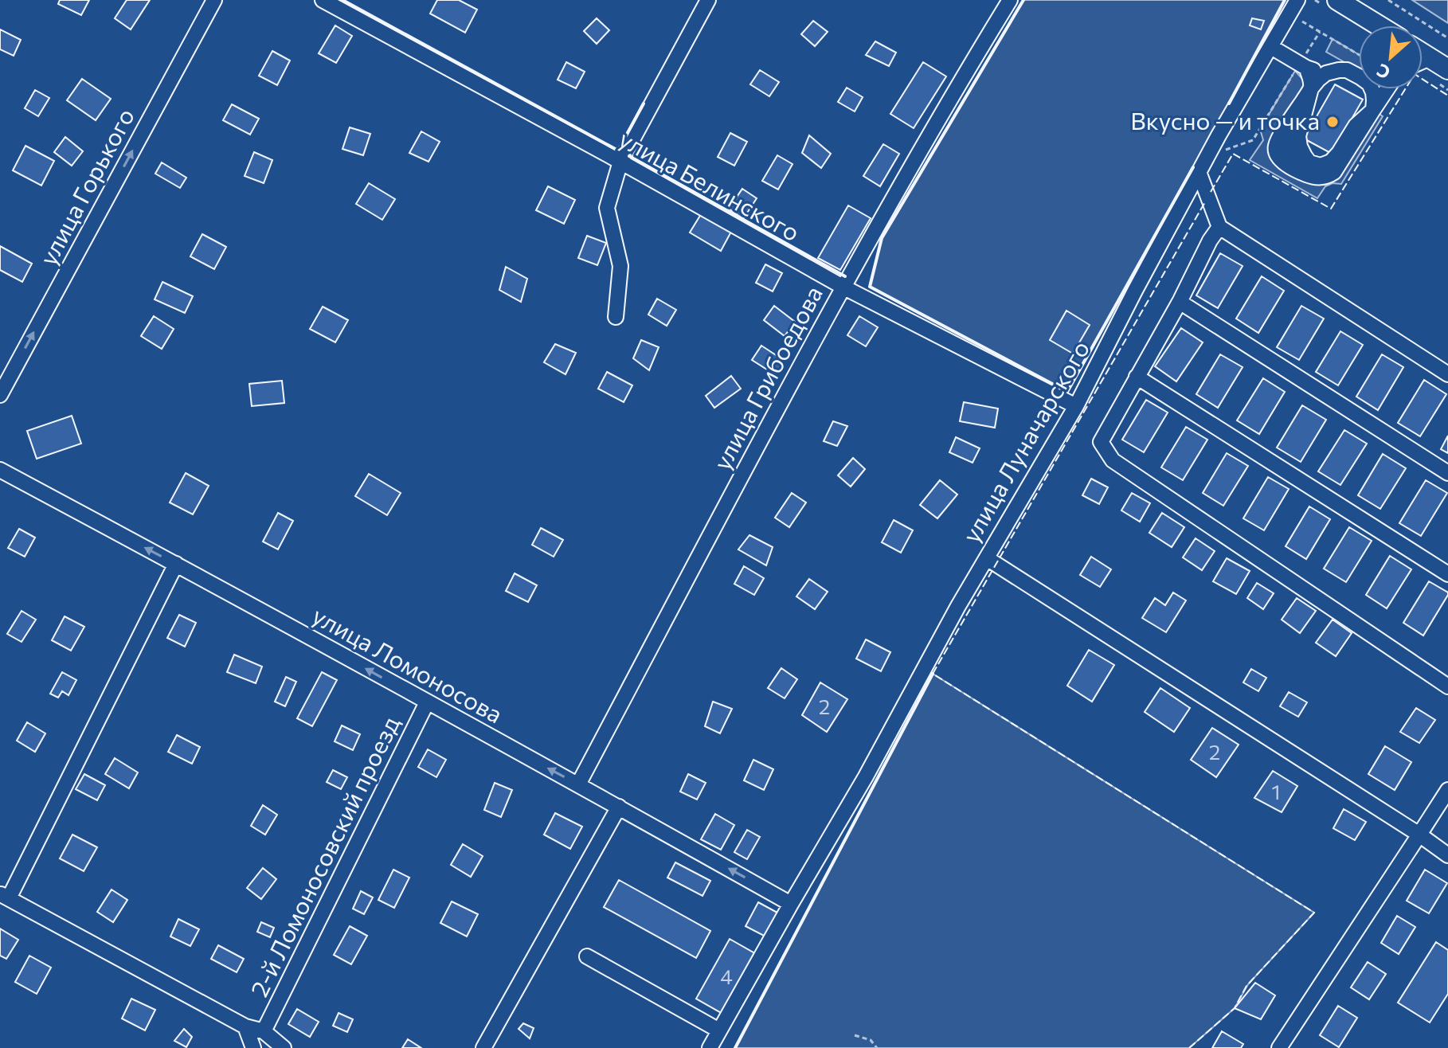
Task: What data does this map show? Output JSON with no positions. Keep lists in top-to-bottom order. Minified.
{"streets":{"street":["улица Белинского","улица Горького","улица Грибоедова","улица Луначарского","улица Ломоносова","2-й Ломоносовский проезд"]},"crossings":[["улица Белинского","улица Грибоедова"],["улица Белинского","улица Луначарского"],["улица Грибоедова","улица Ломоносова"],["улица Луначарского","улица Ломоносова"],["улица Ломоносова","2-й Ломоносовский проезд"]],"one_way":["улица Горького","улица Ломоносова"],"places":["Вкусно — и точка"],"house_numbers":["2","2","1","4"],"north":"bottom left"}
